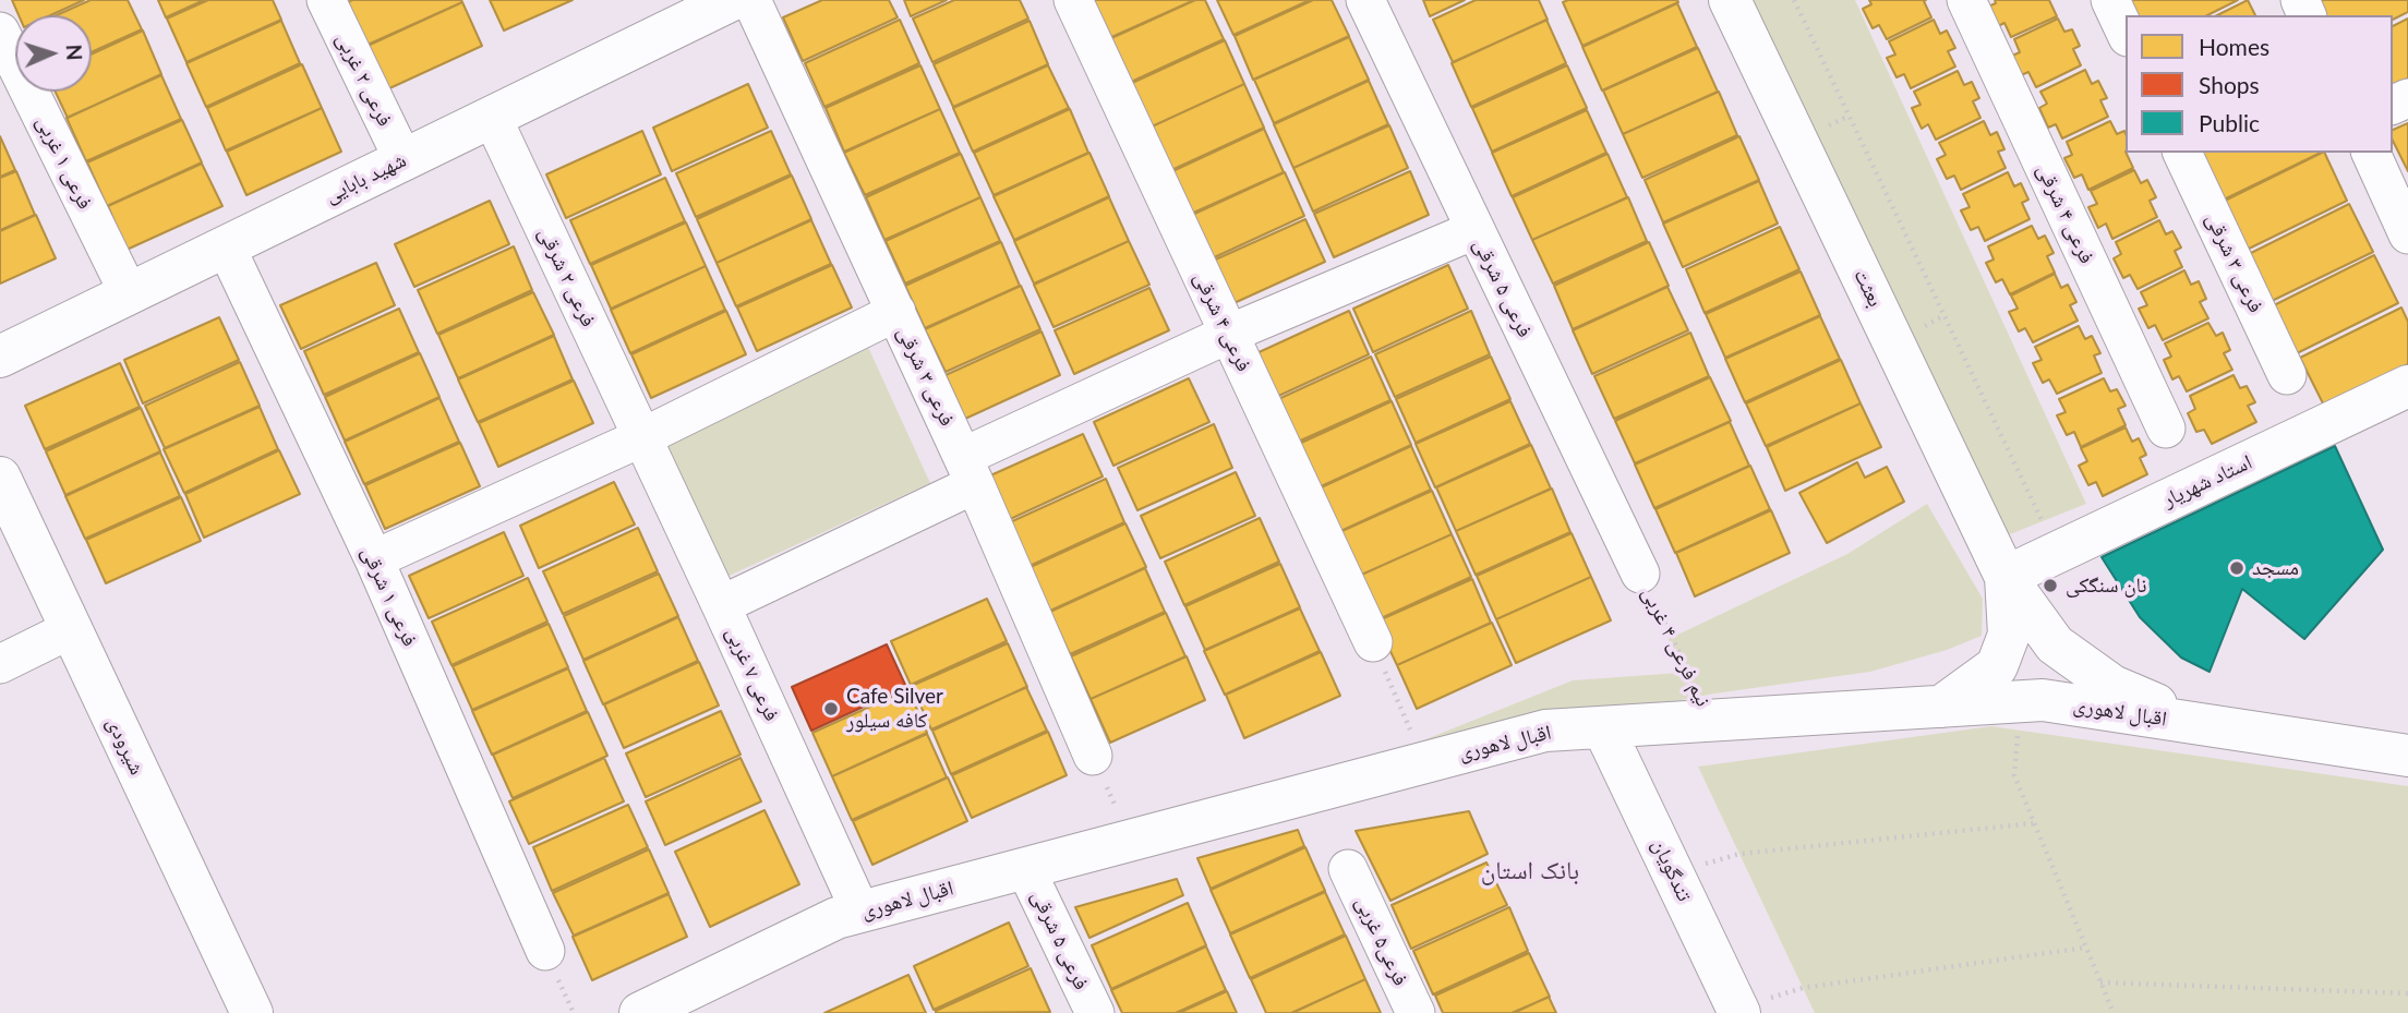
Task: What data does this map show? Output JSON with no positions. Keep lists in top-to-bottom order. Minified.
{"streets":{"street":["فرعی ۲ غربی","فرعی ۱ غربی","شهید بابایی","فرعی ۴ شرقی","فرعی ۳ شرقی","فرعی ۲ شرقی","فرعی ۵ شرقی","بعثت","استاد شهریار","فرعی ۱ شرقی","فرعی ۷ غربی","اقبال لاهوری","شیرودی","تندگویان","فرعی۵ غربی"],"path":["نیم فرعی ۴ غربی"]},"crossings":[["فرعی ۲ غربی","شهید بابایی"],["فرعی ۱ غربی","شهید بابایی"],["شهید بابایی","فرعی ۲ شرقی"],["شهید بابایی","فرعی ۱ شرقی"],["فرعی ۲ شرقی","فرعی ۷ غربی"],["فرعی ۵ شرقی","نیم فرعی ۴ غربی"],["فرعی ۵ شرقی","اقبال لاهوری"],["بعثت","استاد شهریار"],["نیم فرعی ۴ غربی","اقبال لاهوری"],["فرعی ۷ غربی","اقبال لاهوری"],["اقبال لاهوری","تندگویان"]],"districts":["بانک استان"],"places":["مسجد","نان سنگکی","Cafe Silver کافه سیلور"],"legend":["Homes","Shops","Public"],"north":"right"}
